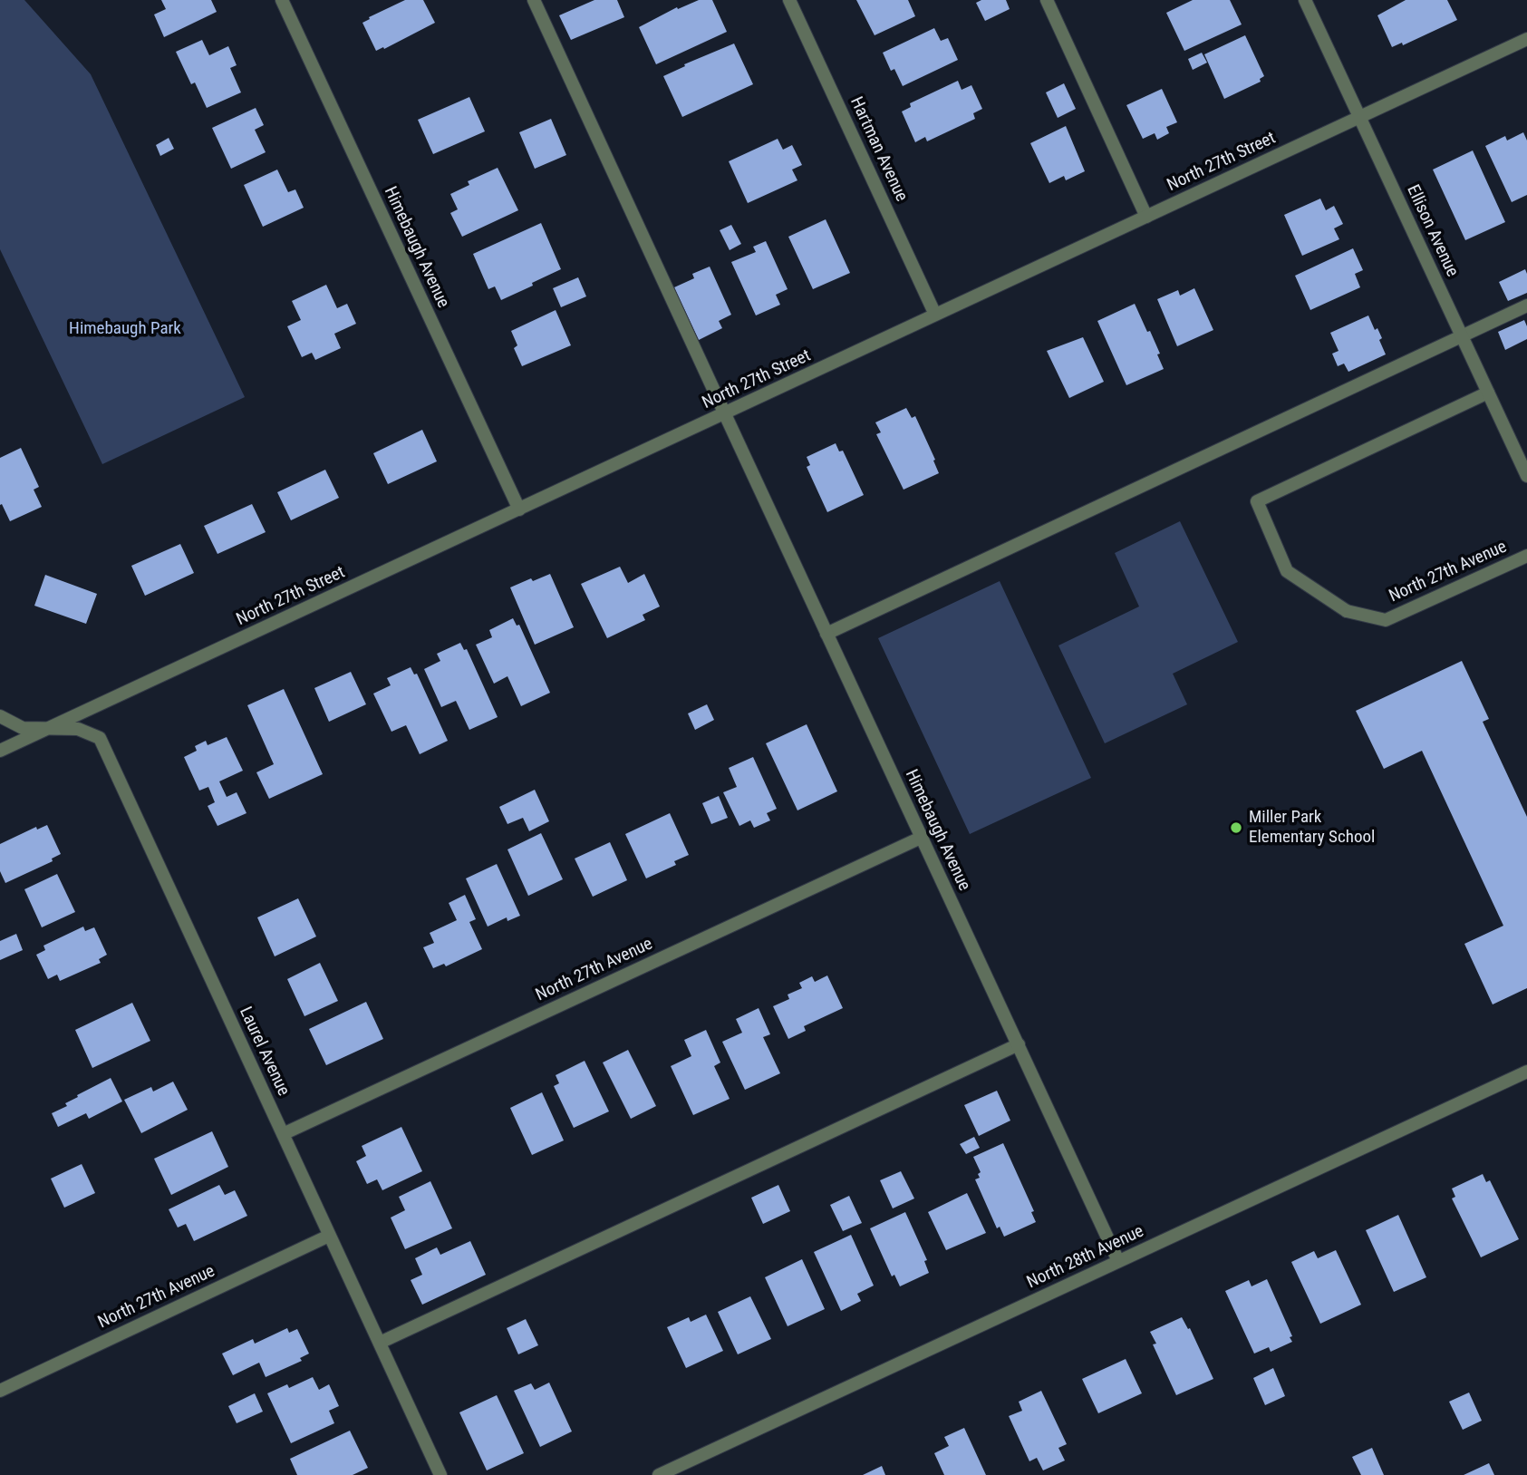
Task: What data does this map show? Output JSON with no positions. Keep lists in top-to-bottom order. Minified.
{"streets":{"street":["Hartman Avenue","North 27th Street","Ellison Avenue","Himebaugh Avenue","North 27th Avenue","Laurel Avenue","North 28th Avenue"]},"crossings":[["Hartman Avenue","North 27th Street"],["North 27th Street","Ellison Avenue"],["North 27th Street","Himebaugh Avenue"],["North 27th Street","Laurel Avenue"],["Ellison Avenue","North 27th Avenue"],["Himebaugh Avenue","North 27th Avenue"],["Himebaugh Avenue","North 28th Avenue"],["North 27th Avenue","Laurel Avenue"]],"parks":["Himebaugh Park"],"places":["Miller Park Elementary School"]}
